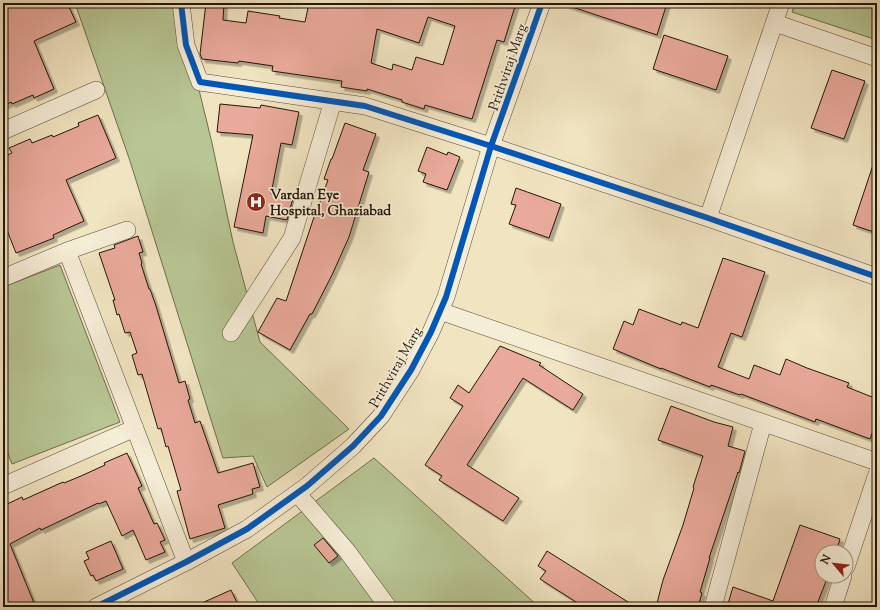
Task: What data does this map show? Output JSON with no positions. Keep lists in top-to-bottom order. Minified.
{"streets":{"street":["Prithviraj Marg"]},"places":{"hospital":["Vardan Eye Hospital, Ghaziabad"]},"north":"top left"}
